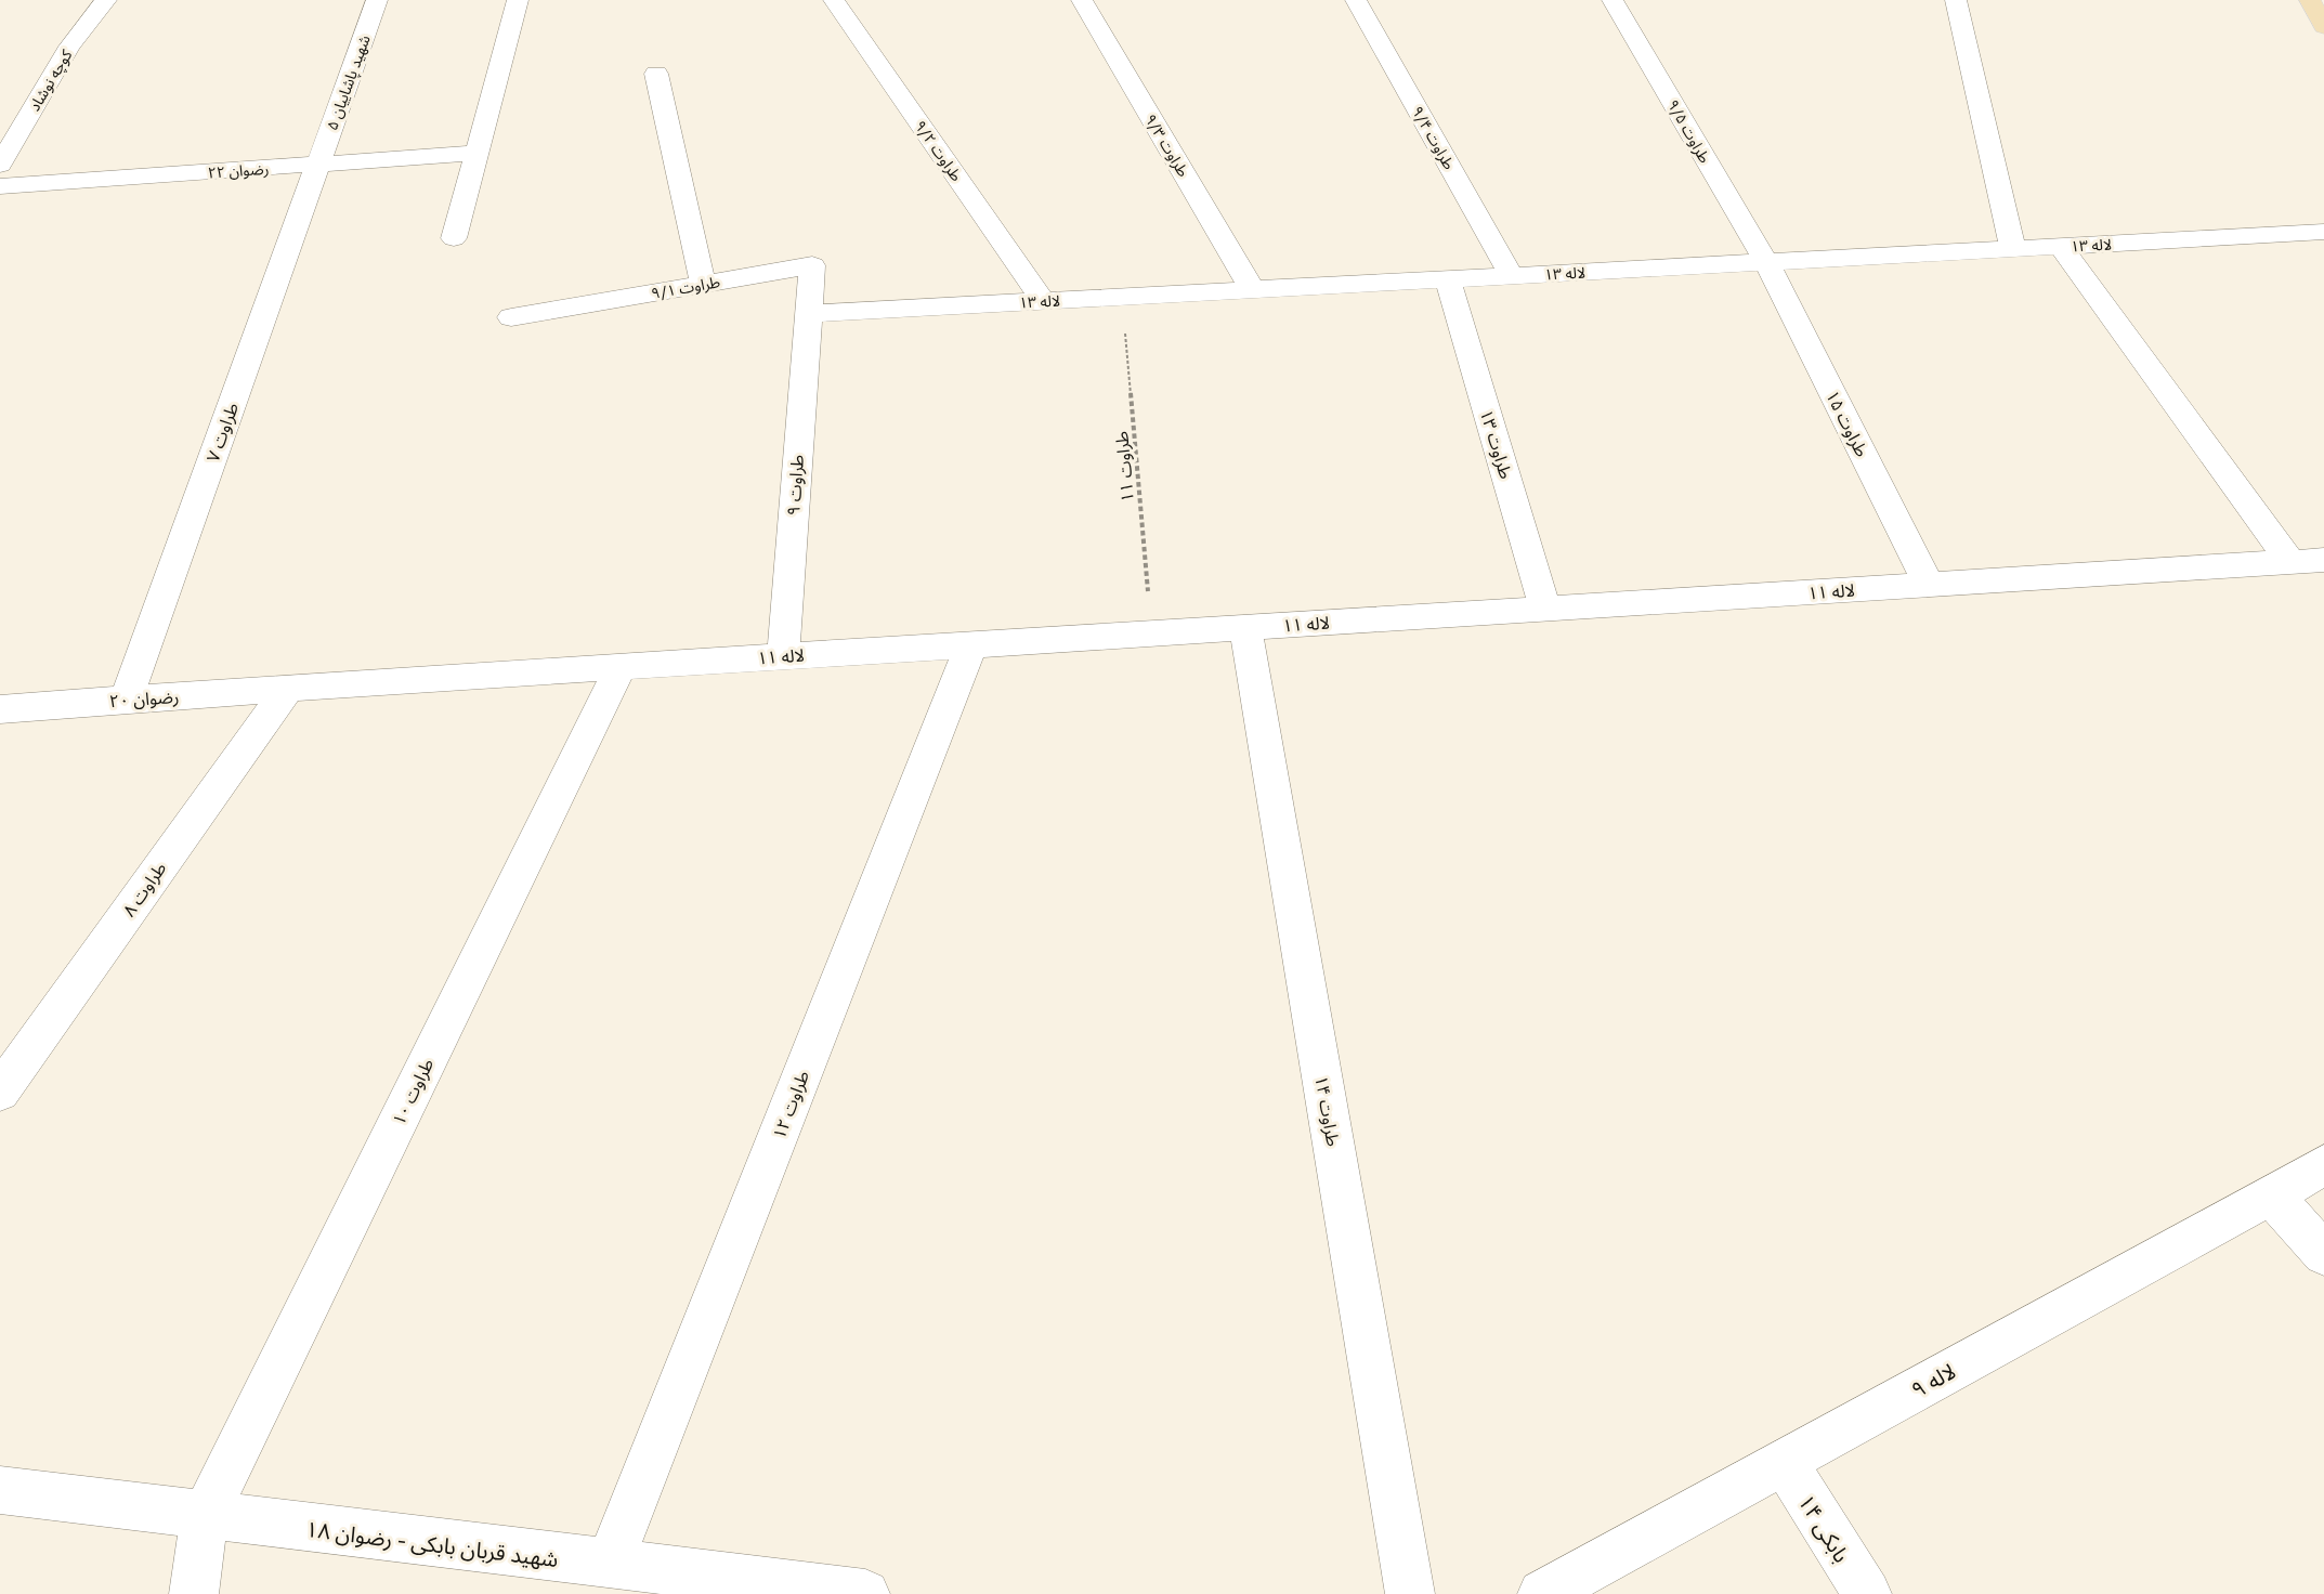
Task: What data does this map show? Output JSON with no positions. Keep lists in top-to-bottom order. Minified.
{"streets":{"street":["کوچه نوشاد","شهید پاشاییان ۵","طراوت ۹/۵","طراوت ۹/۴","طراوت ۹/۳","طراوت ۹/۲","رضوان ۲۲","لاله ۱۳","طراوت ۹/۱","طراوت ۱۵","طراوت ۷","طراوت ۱۳","طراوت ۹","لاله ۱۱","رضوان ۲۰","طراوت ۸","طراوت ۱۰","طراوت ۱۲","طراوت ۱۴","لاله ۹","بابکی ۱۴","شهید قربان بابکی - رضوان ۱۸"],"path":["طراوت ۱۱"]},"crossings":[["شهید پاشاییان ۵","رضوان ۲۲"],["شهید پاشاییان ۵","طراوت ۷"],["طراوت ۹/۵","لاله ۱۳"],["طراوت ۹/۵","طراوت ۱۵"],["طراوت ۹/۴","لاله ۱۳"],["طراوت ۹/۳","لاله ۱۳"],["طراوت ۹/۲","لاله ۱۳"],["رضوان ۲۲","طراوت ۷"],["لاله ۱۳","طراوت ۹/۱"],["لاله ۱۳","طراوت ۱۵"],["لاله ۱۳","طراوت ۱۳"],["لاله ۱۳","طراوت ۱۱"],["لاله ۱۳","طراوت ۹"],["طراوت ۹/۱","طراوت ۹"],["طراوت ۱۵","لاله ۱۱"],["طراوت ۷","رضوان ۲۰"],["طراوت ۱۳","لاله ۱۱"],["طراوت ۱۱","لاله ۱۱"],["طراوت ۹","لاله ۱۱"],["لاله ۱۱","رضوان ۲۰"],["لاله ۱۱","طراوت ۸"],["لاله ۱۱","طراوت ۱۰"],["لاله ۱۱","طراوت ۱۲"],["لاله ۱۱","طراوت ۱۴"],["رضوان ۲۰","طراوت ۸"],["طراوت ۱۰","شهید قربان بابکی - رضوان ۱۸"],["طراوت ۱۲","شهید قربان بابکی - رضوان ۱۸"],["لاله ۹","بابکی ۱۴"]]}
